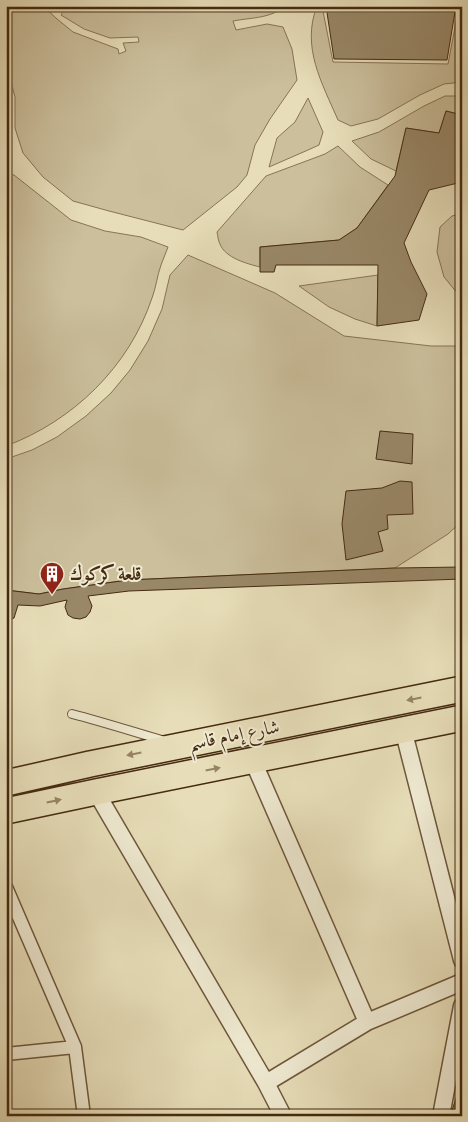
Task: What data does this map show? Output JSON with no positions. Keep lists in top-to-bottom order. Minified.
{"streets":{"main road":["شارع إمام قاسم"]},"places":{"building":["قلعة كركوك"]}}
